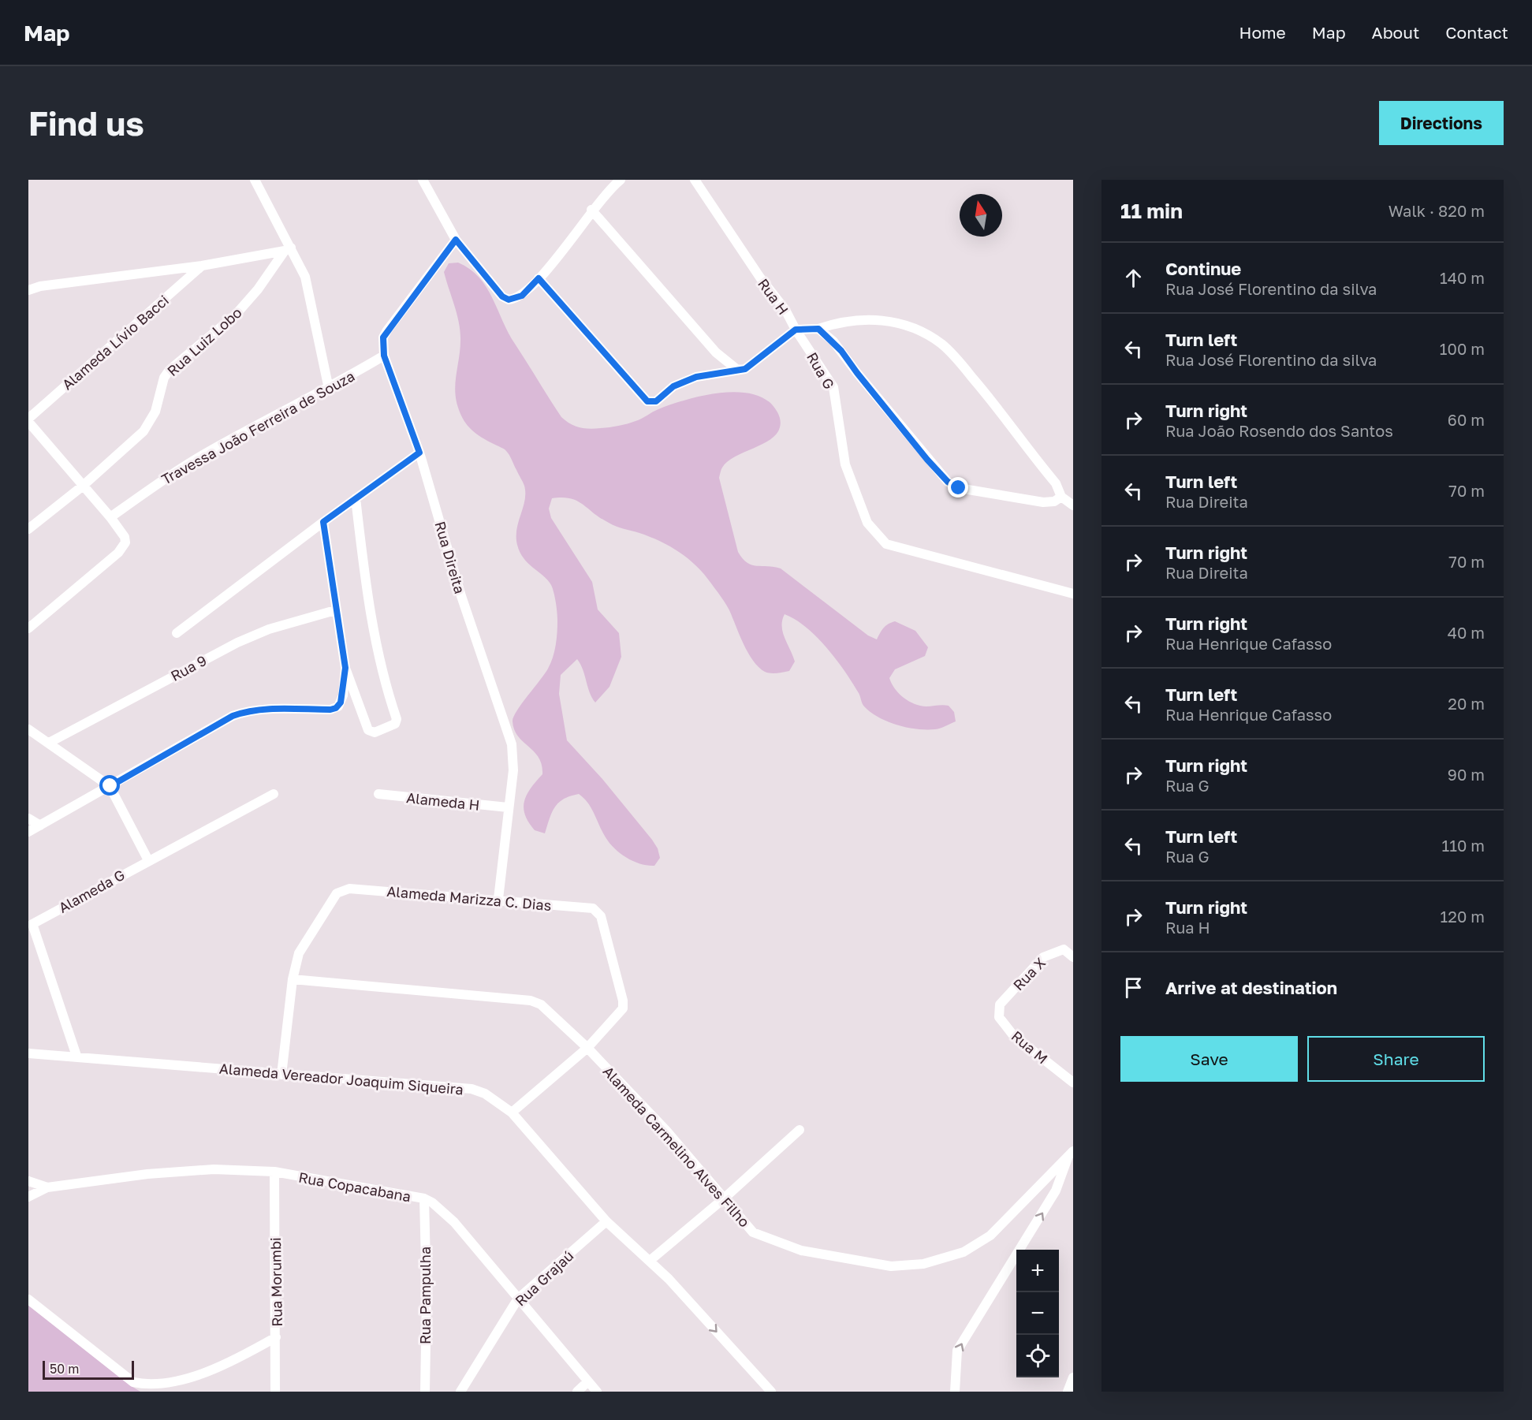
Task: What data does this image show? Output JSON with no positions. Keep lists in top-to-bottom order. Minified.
{"streets":{"street":["Rua H","Rua Luiz Lobo","Alameda Lívio Bacci","Rua G","Travessa João Ferreira de Souza","Rua Direita","Rua 9","Alameda H","Alameda G","Alameda Marizza C. Dias","Rua X","Rua M","Alameda Vereador Joaquim Siqueira","Alameda Carmelino Alves Filho","Rua Copacabana","Rua Grajaú","Rua Morumbi","Rua Pampulha"]},"crossings":[["Rua H","Rua G"],["Travessa João Ferreira de Souza","Rua Direita"],["Rua Direita","Alameda H"],["Rua Direita","Alameda Marizza C. Dias"],["Alameda G","Alameda Vereador Joaquim Siqueira"],["Alameda Marizza C. Dias","Alameda Carmelino Alves Filho"],["Rua X","Rua M"],["Alameda Vereador Joaquim Siqueira","Rua Grajaú"],["Rua Copacabana","Rua Grajaú"],["Rua Copacabana","Rua Morumbi"],["Rua Copacabana","Rua Pampulha"]],"scale_bar":"50 m","north":"top","page":{"header":"Map","nav":["Home","Map","About","Contact"],"buttons":["Directions",["Save","Share"]],"title":"Find us","heading":["11 min","Walk · 820 m"],"list":[["Continue","Rua José Florentino da silva","140 m"],["Turn left","Rua José Florentino da silva","100 m"],["Turn right","Rua João Rosendo dos Santos","60 m"],["Turn left","Rua Direita","70 m"],["Turn right","Rua Direita","70 m"],["Turn right","Rua Henrique Cafasso","40 m"],["Turn left","Rua Henrique Cafasso","20 m"],["Turn right","Rua G","90 m"],["Turn left","Rua G","110 m"],["Turn right","Rua H","120 m"],"Arrive at destination"],"map_buttons":["+","−"],"scale":"50 m"}}
